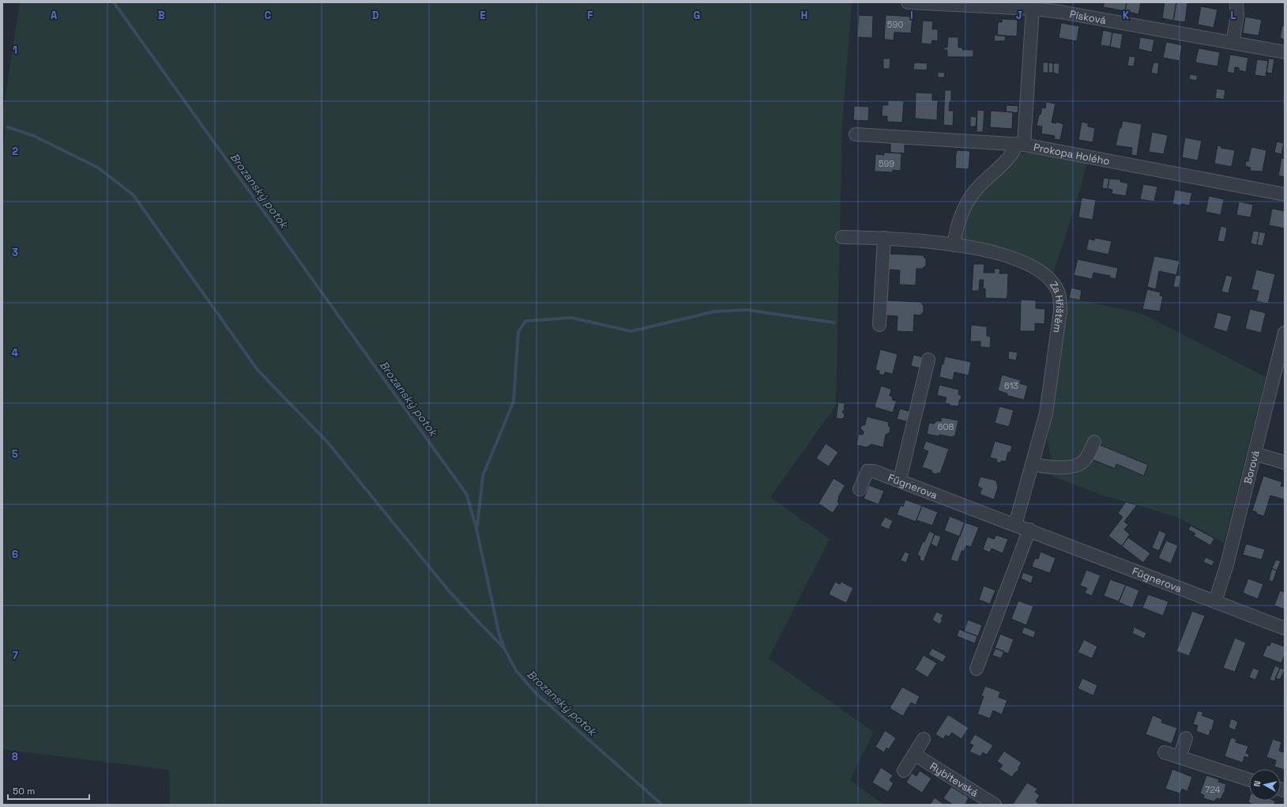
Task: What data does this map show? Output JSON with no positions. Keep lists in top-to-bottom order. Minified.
{"streets":{"street":["Písková","Prokopa Holého","Za Hřištěm","Borová","Fügnerova","Rybitevská"]},"crossings":[["Za Hřištěm","Fügnerova"],["Borová","Fügnerova"]],"water":["Brozanský potok"],"house_numbers":["590","599","613","608","724"],"scale_bar":"50 m","north":"left","grid":{"columns":["A","B","C","D","E","F","G","H","I","J","K","L"],"rows":["1","2","3","4","5","6","7","8"]}}
